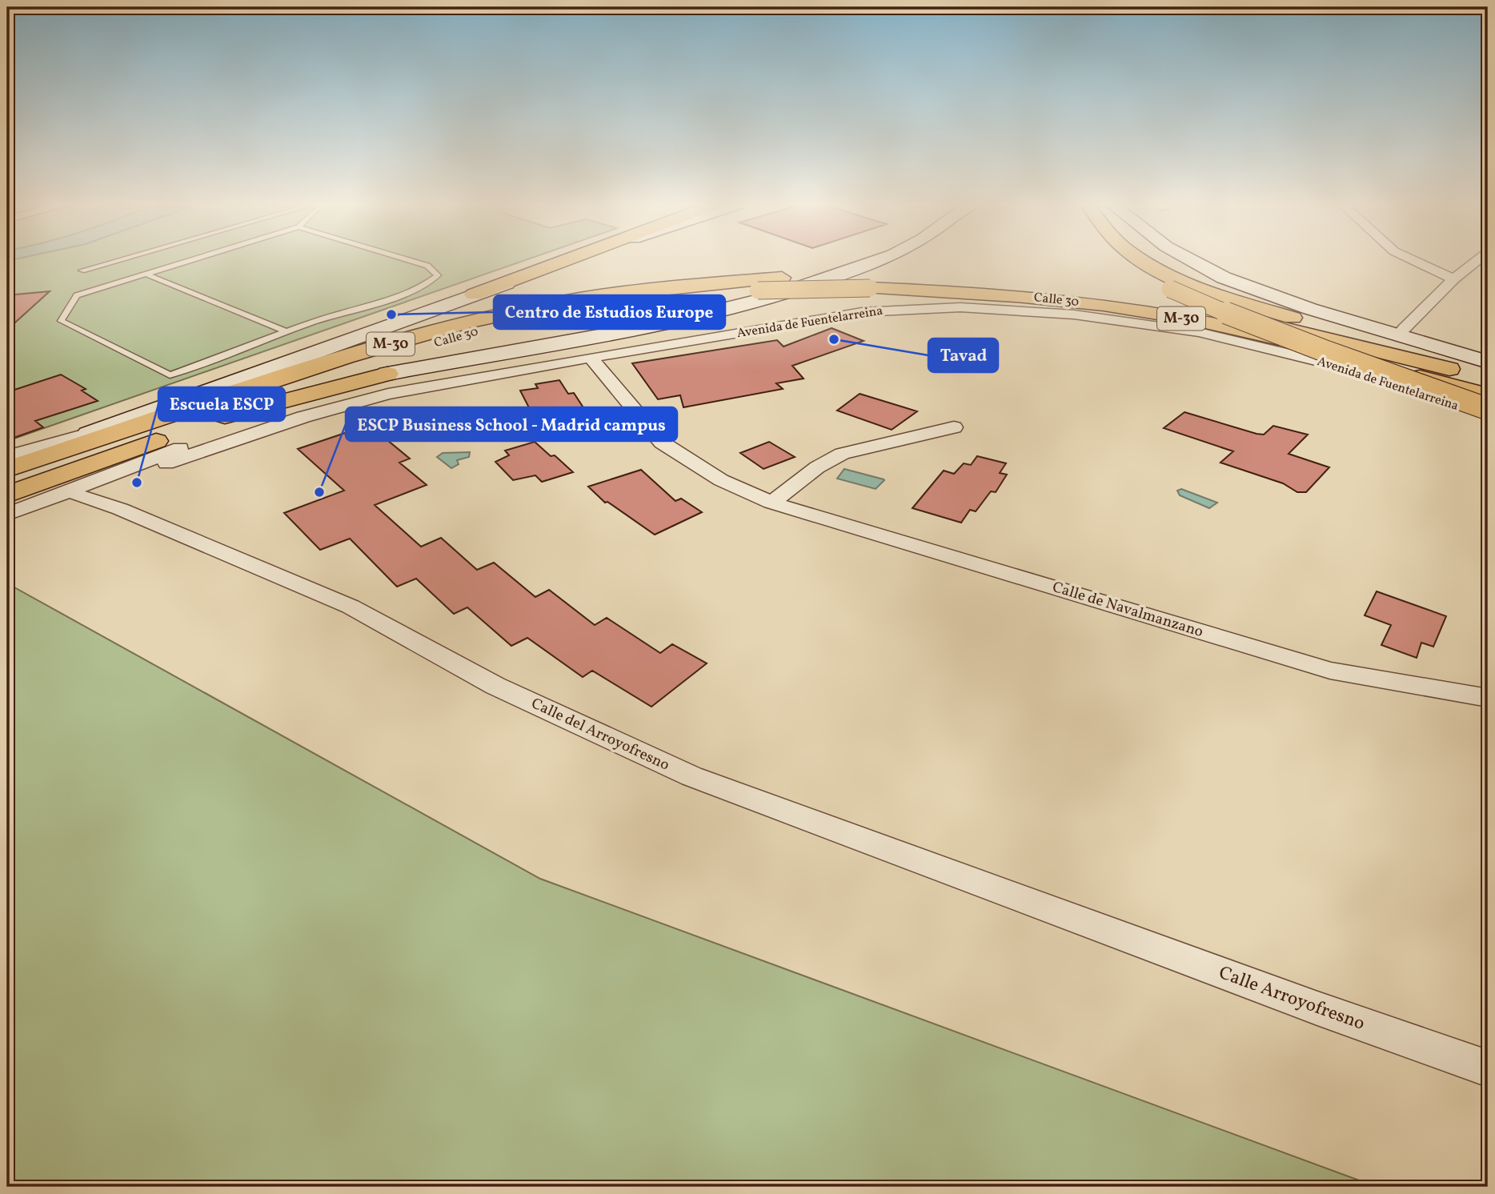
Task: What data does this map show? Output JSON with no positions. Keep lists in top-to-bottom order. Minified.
{"streets":{"highway":["Calle 30","M-30"],"street":["Avenida de Fuentelarreina","Calle de Navalmanzano","Calle del Arroyofresno","Calle Arroyofresno"]},"crossings":[["Calle 30","Calle del Arroyofresno"],["Avenida de Fuentelarreina","Calle de Navalmanzano"],["Avenida de Fuentelarreina","Calle del Arroyofresno"],["Calle del Arroyofresno","Calle Arroyofresno"]],"places":["Centro de Estudios Europe","Tavad","Escuela ESCP","ESCP Business School - Madrid campus"]}
